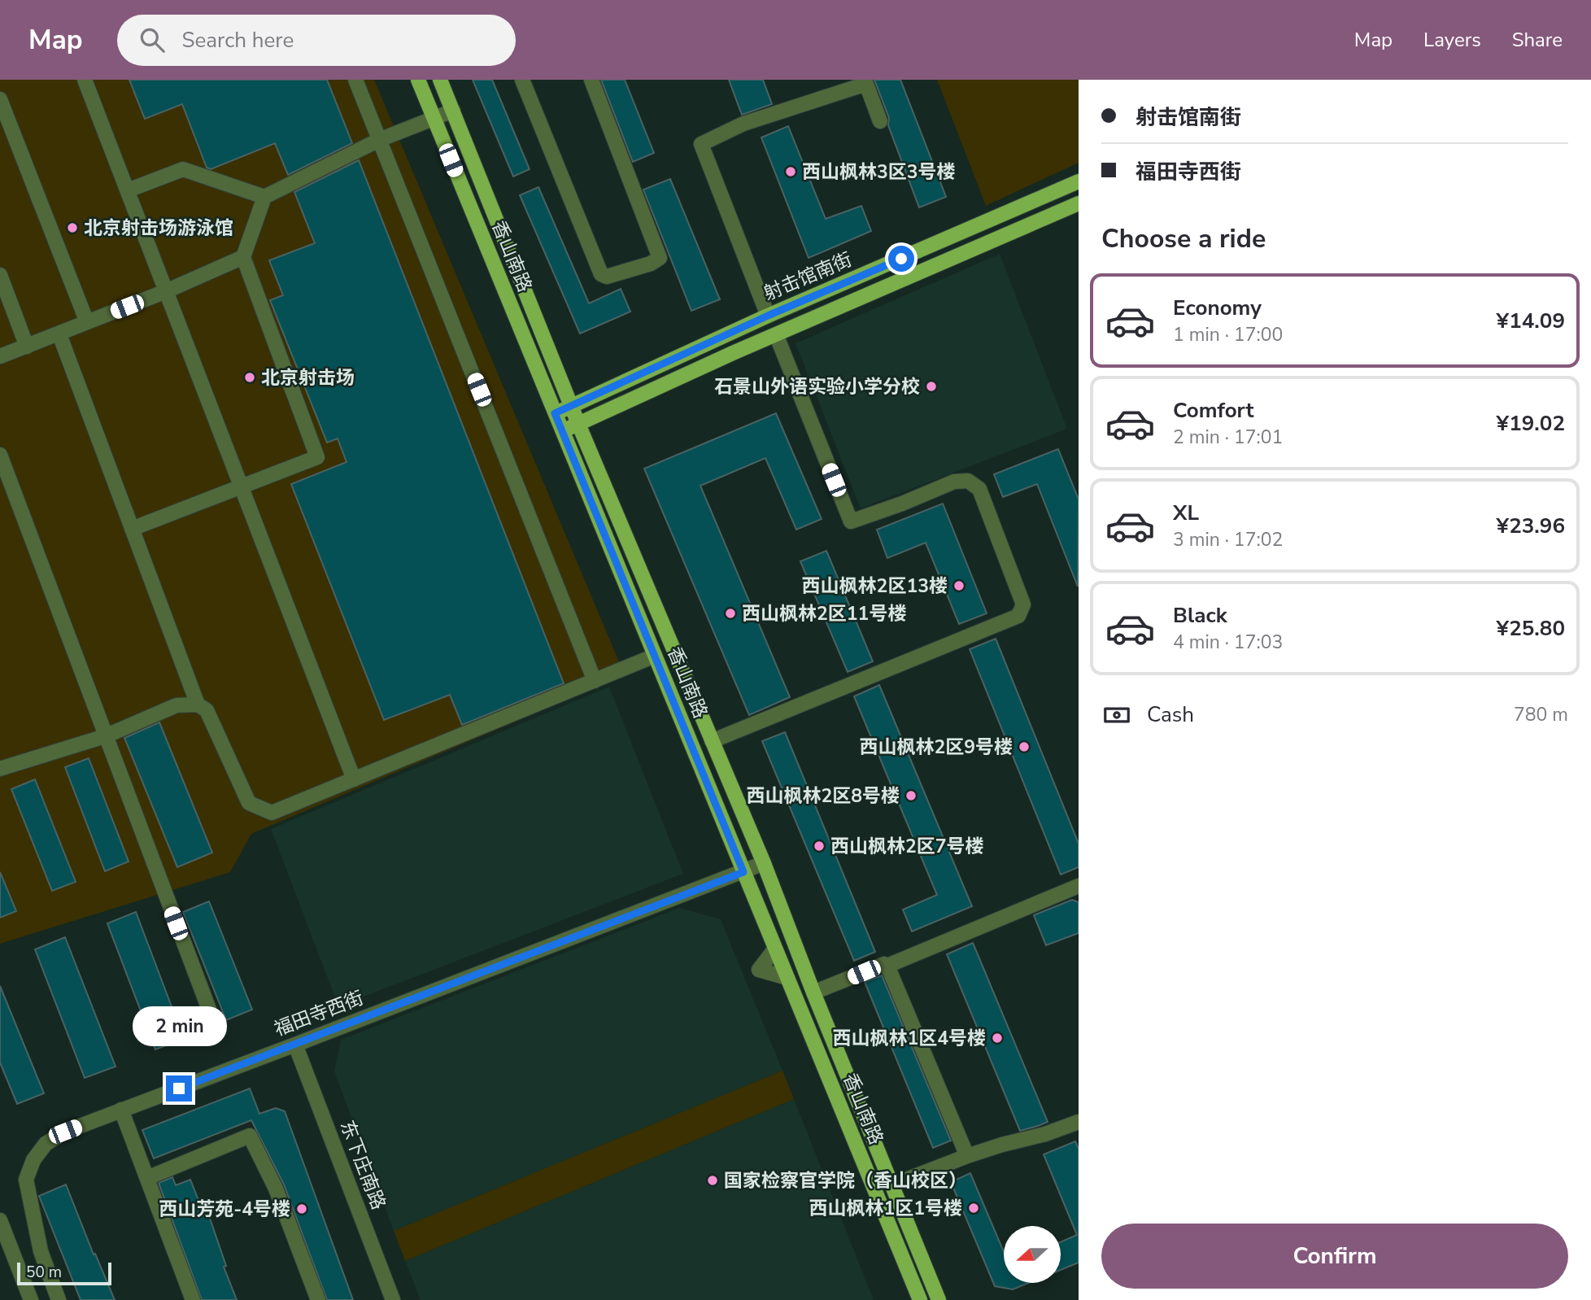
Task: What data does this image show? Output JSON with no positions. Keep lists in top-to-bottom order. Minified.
{"streets":{"main road":["香山南路","射击馆南街"],"street":["福田寺西街","东下庄南路"]},"crossings":[["香山南路","射击馆南街"],["香山南路","福田寺西街"],["福田寺西街","东下庄南路"]],"places":["西山枫林3区3号楼","北京射击场游泳馆","北京射击场","石景山外语实验小学分校","西山枫林2区13楼","西山枫林2区11号楼","西山枫林2区9号楼","西山枫林2区8号楼","西山枫林2区7号楼","西山枫林1区4号楼","国家检察官学院（香山校区）","西山枫林1区1号楼","西山芳苑-4号楼"],"scale_bar":"50 m","north":"left","page":{"header":"Map","search":"Search here","nav":["Map","Layers","Share"],"banner":["射击馆南街","福田寺西街"],"heading":"Choose a ride","list":[{"name":"Economy","note":"1 min · 17:00","value":"¥14.09"},{"name":"Comfort","note":"2 min · 17:01","value":"¥19.02"},{"name":"XL","note":"3 min · 17:02","value":"¥23.96"},{"name":"Black","note":"4 min · 17:03","value":"¥25.80"}],"pay":["Cash","780 m"],"bubble":"2 min","buttons":"Confirm","scale":"50 m"}}
